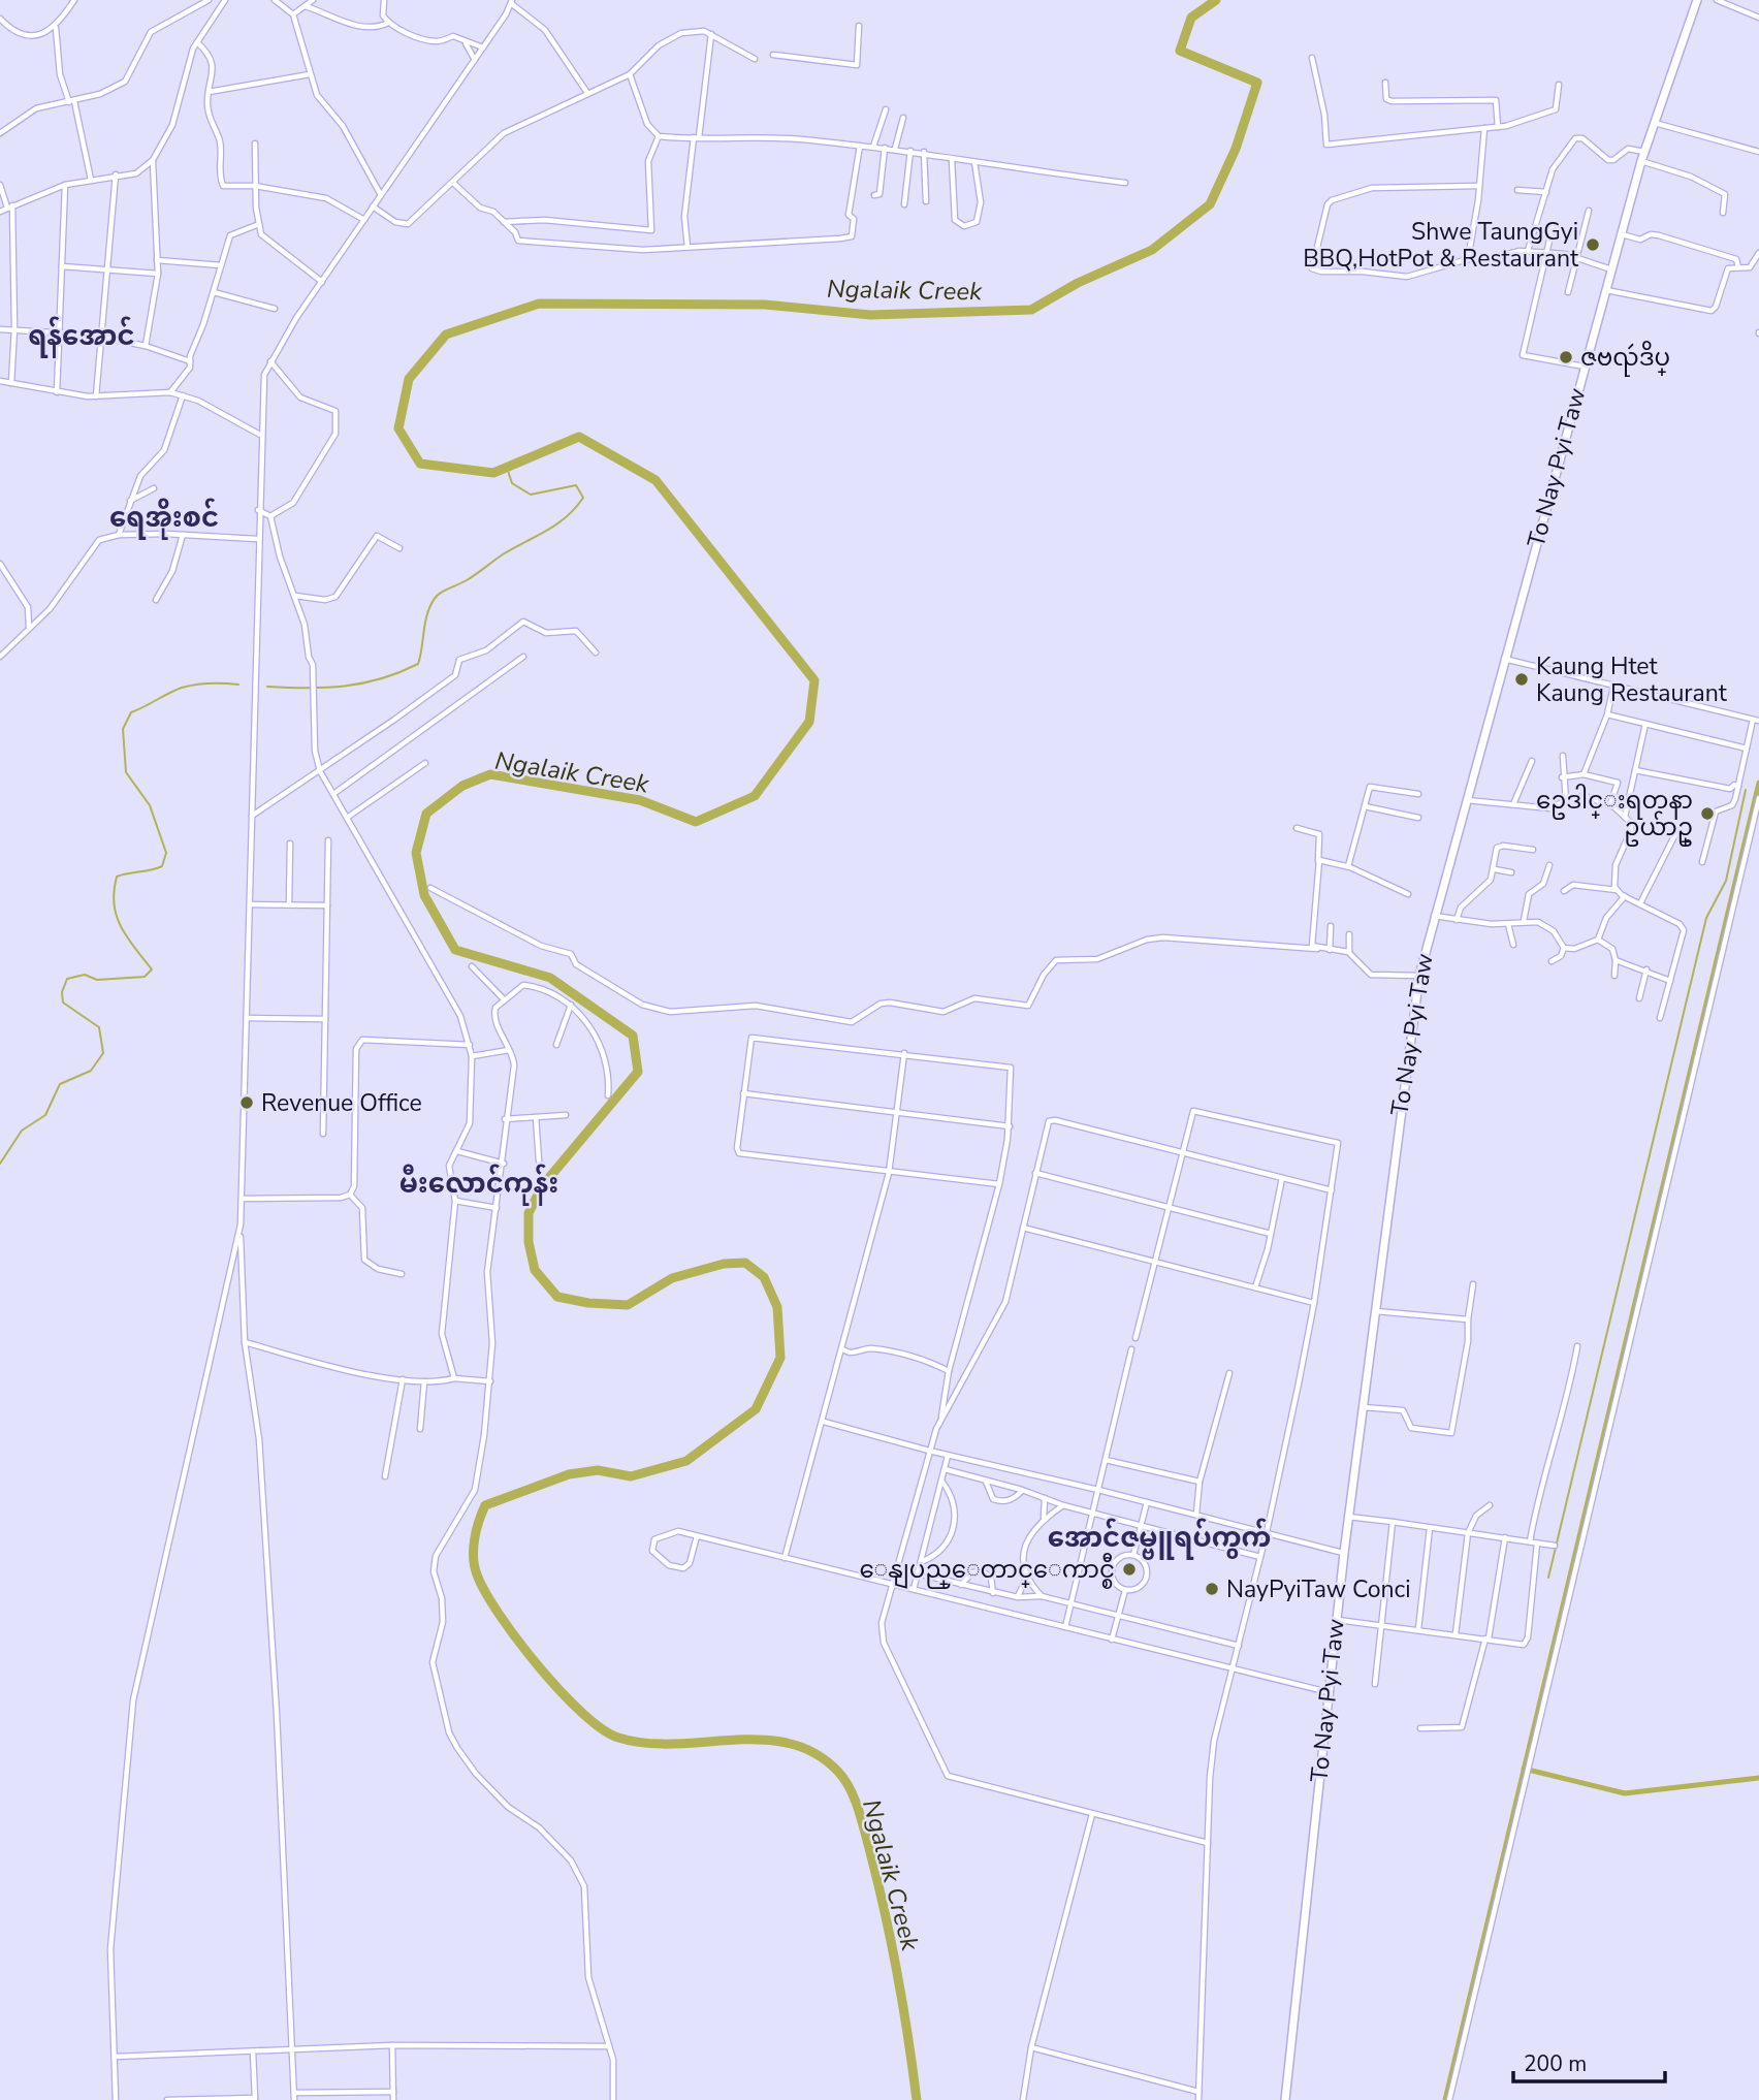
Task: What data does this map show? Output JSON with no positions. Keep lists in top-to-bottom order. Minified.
{"streets":{"main road":["To Nay Pyi Taw"]},"districts":["ရန်အောင်","ရေအိုးစင်","မီးလောင်ကုန်း","အောင်ဇမ္ဗူရပ်ကွက်"],"water":["Ngalaik Creek"],"places":["Shwe TaungGyi BBQ,HotPot & Restaurant","ဇဗၺဴဒိပ္","Kaung Htet Kaung Restaurant","ဥေဒါင္းရတနာ ဥယ်ာဥ္","Revenue Office","ေနျပည္ေတာင္ေကာင္စီ","NayPyiTaw Conci"],"scale_bar":"200 m"}
